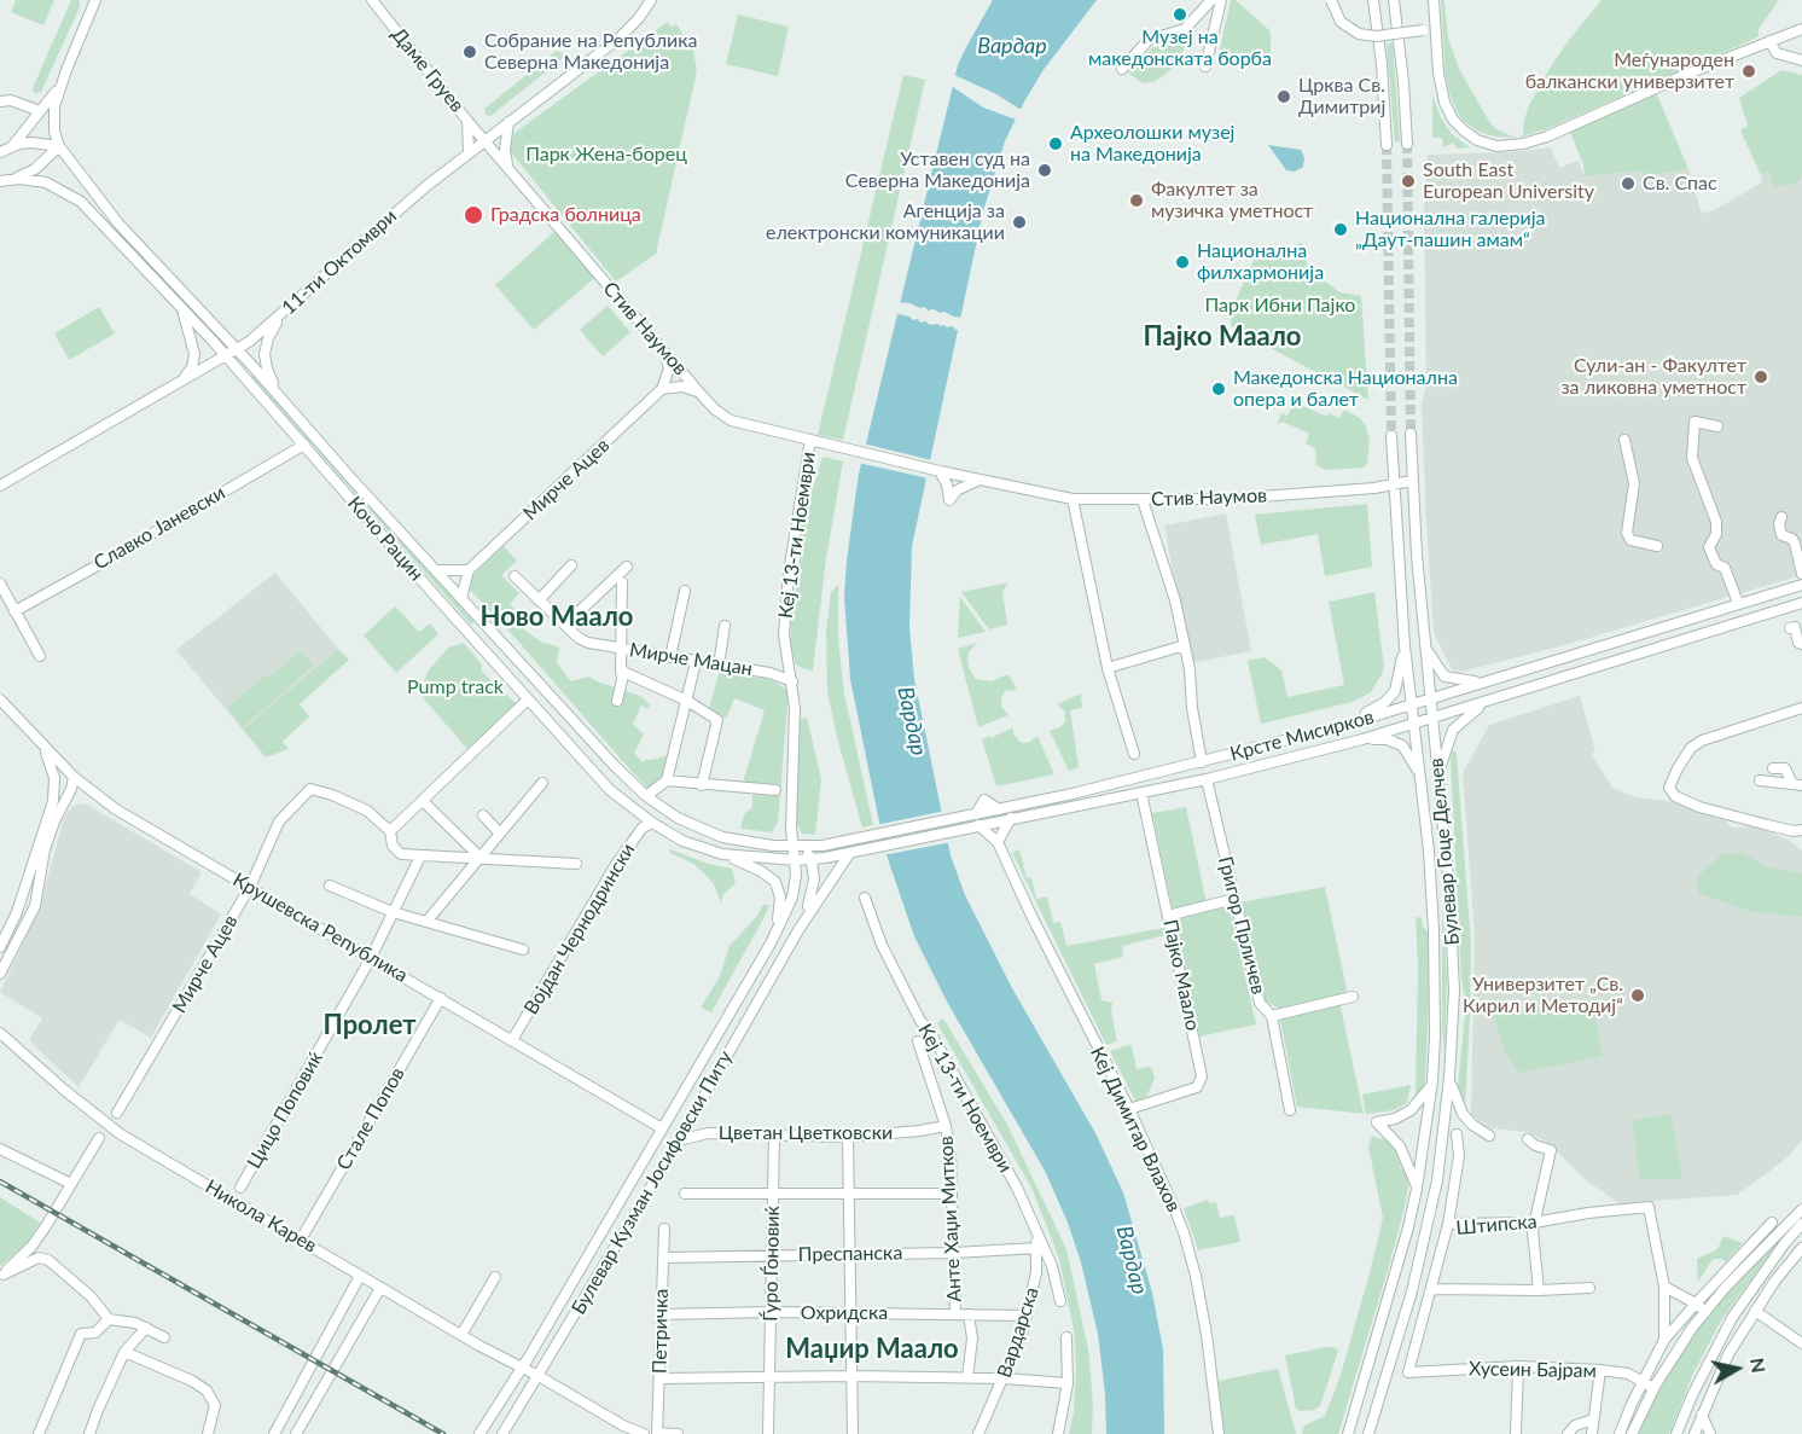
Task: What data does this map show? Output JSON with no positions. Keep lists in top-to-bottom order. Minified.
{"streets":{"street":["Даме Груев","11-ти Октомври","Стив Наумов","Мирче Ацев","Славко Јаневски","Кеј 13-ти Ноември","Кочо Рацин","Мирче Мацан","Крсте Мисирков","Булевар Гоце Делчев","Григор Прличев","Крушевска Република","Војдан Чернодрински","Пајко Маало","Цицо Поповиќ","Стале Попов","Кеј Димитар Влахов","Цветан Цветковски","Булевар Кузман Јосифовски Питу","Никола Карев","Анте Хаџи Митков","Штипска","Преспанска","Ѓуро Ѓоновиќ","Охридска","Петричка","Вардарска","Хусеин Бајрам"]},"crossings":[["Даме Груев","11-ти Октомври"],["Даме Груев","Стив Наумов"],["11-ти Октомври","Стив Наумов"],["11-ти Октомври","Кочо Рацин"],["Стив Наумов","Кеј 13-ти Ноември"],["Стив Наумов","Булевар Гоце Делчев"],["Мирче Ацев","Крушевска Република"],["Славко Јаневски","Кочо Рацин"],["Кеј 13-ти Ноември","Кочо Рацин"],["Кеј 13-ти Ноември","Мирче Мацан"],["Кеј 13-ти Ноември","Крсте Мисирков"],["Кеј 13-ти Ноември","Булевар Кузман Јосифовски Питу"],["Кеј 13-ти Ноември","Вардарска"],["Кочо Рацин","Крсте Мисирков"],["Кочо Рацин","Војдан Чернодрински"],["Кочо Рацин","Булевар Кузман Јосифовски Питу"],["Крсте Мисирков","Булевар Гоце Делчев"],["Крсте Мисирков","Григор Прличев"],["Крсте Мисирков","Пајко Маало"],["Крсте Мисирков","Кеј Димитар Влахов"],["Крсте Мисирков","Булевар Кузман Јосифовски Питу"],["Крушевска Република","Војдан Чернодрински"],["Крушевска Република","Цицо Поповиќ"],["Крушевска Република","Стале Попов"],["Крушевска Република","Булевар Кузман Јосифовски Питу"],["Пајко Маало","Кеј Димитар Влахов"],["Стале Попов","Никола Карев"],["Цветан Цветковски","Булевар Кузман Јосифовски Питу"],["Цветан Цветковски","Анте Хаџи Митков"],["Цветан Цветковски","Ѓуро Ѓоновиќ"],["Булевар Кузман Јосифовски Питу","Никола Карев"],["Анте Хаџи Митков","Преспанска"],["Анте Хаџи Митков","Охридска"],["Штипска","Хусеин Бајрам"],["Преспанска","Ѓуро Ѓоновиќ"],["Преспанска","Петричка"],["Преспанска","Вардарска"],["Ѓуро Ѓоновиќ","Охридска"],["Охридска","Петричка"],["Охридска","Вардарска"]],"districts":["Пајко Маало","Ново Маало","Пролет","Маџир Маало"],"water":["Вардар"],"parks":["Парк Жена-борец","Парк Ибни Пајко","Pump track"],"places":["Музеј на македонската борба","Собрание на Република Северна Македонија","Меѓународен балкански универзитет","Црква Св. Димитриј","Археолошки музеј на Македонија","Уставен суд на Северна Македонија","South East European University","Св. Спас","Факултет за музичка уметност","Градска болница","Агенција за електронски комуникации","Национална галерија „Даут-пашин амам“","Национална филхармонија","Сули-ан - Факултет за ликовна уметност","Македонска Национална опера и балет","Универзитет „Св. Кирил и Методиј“"],"north":"right"}
